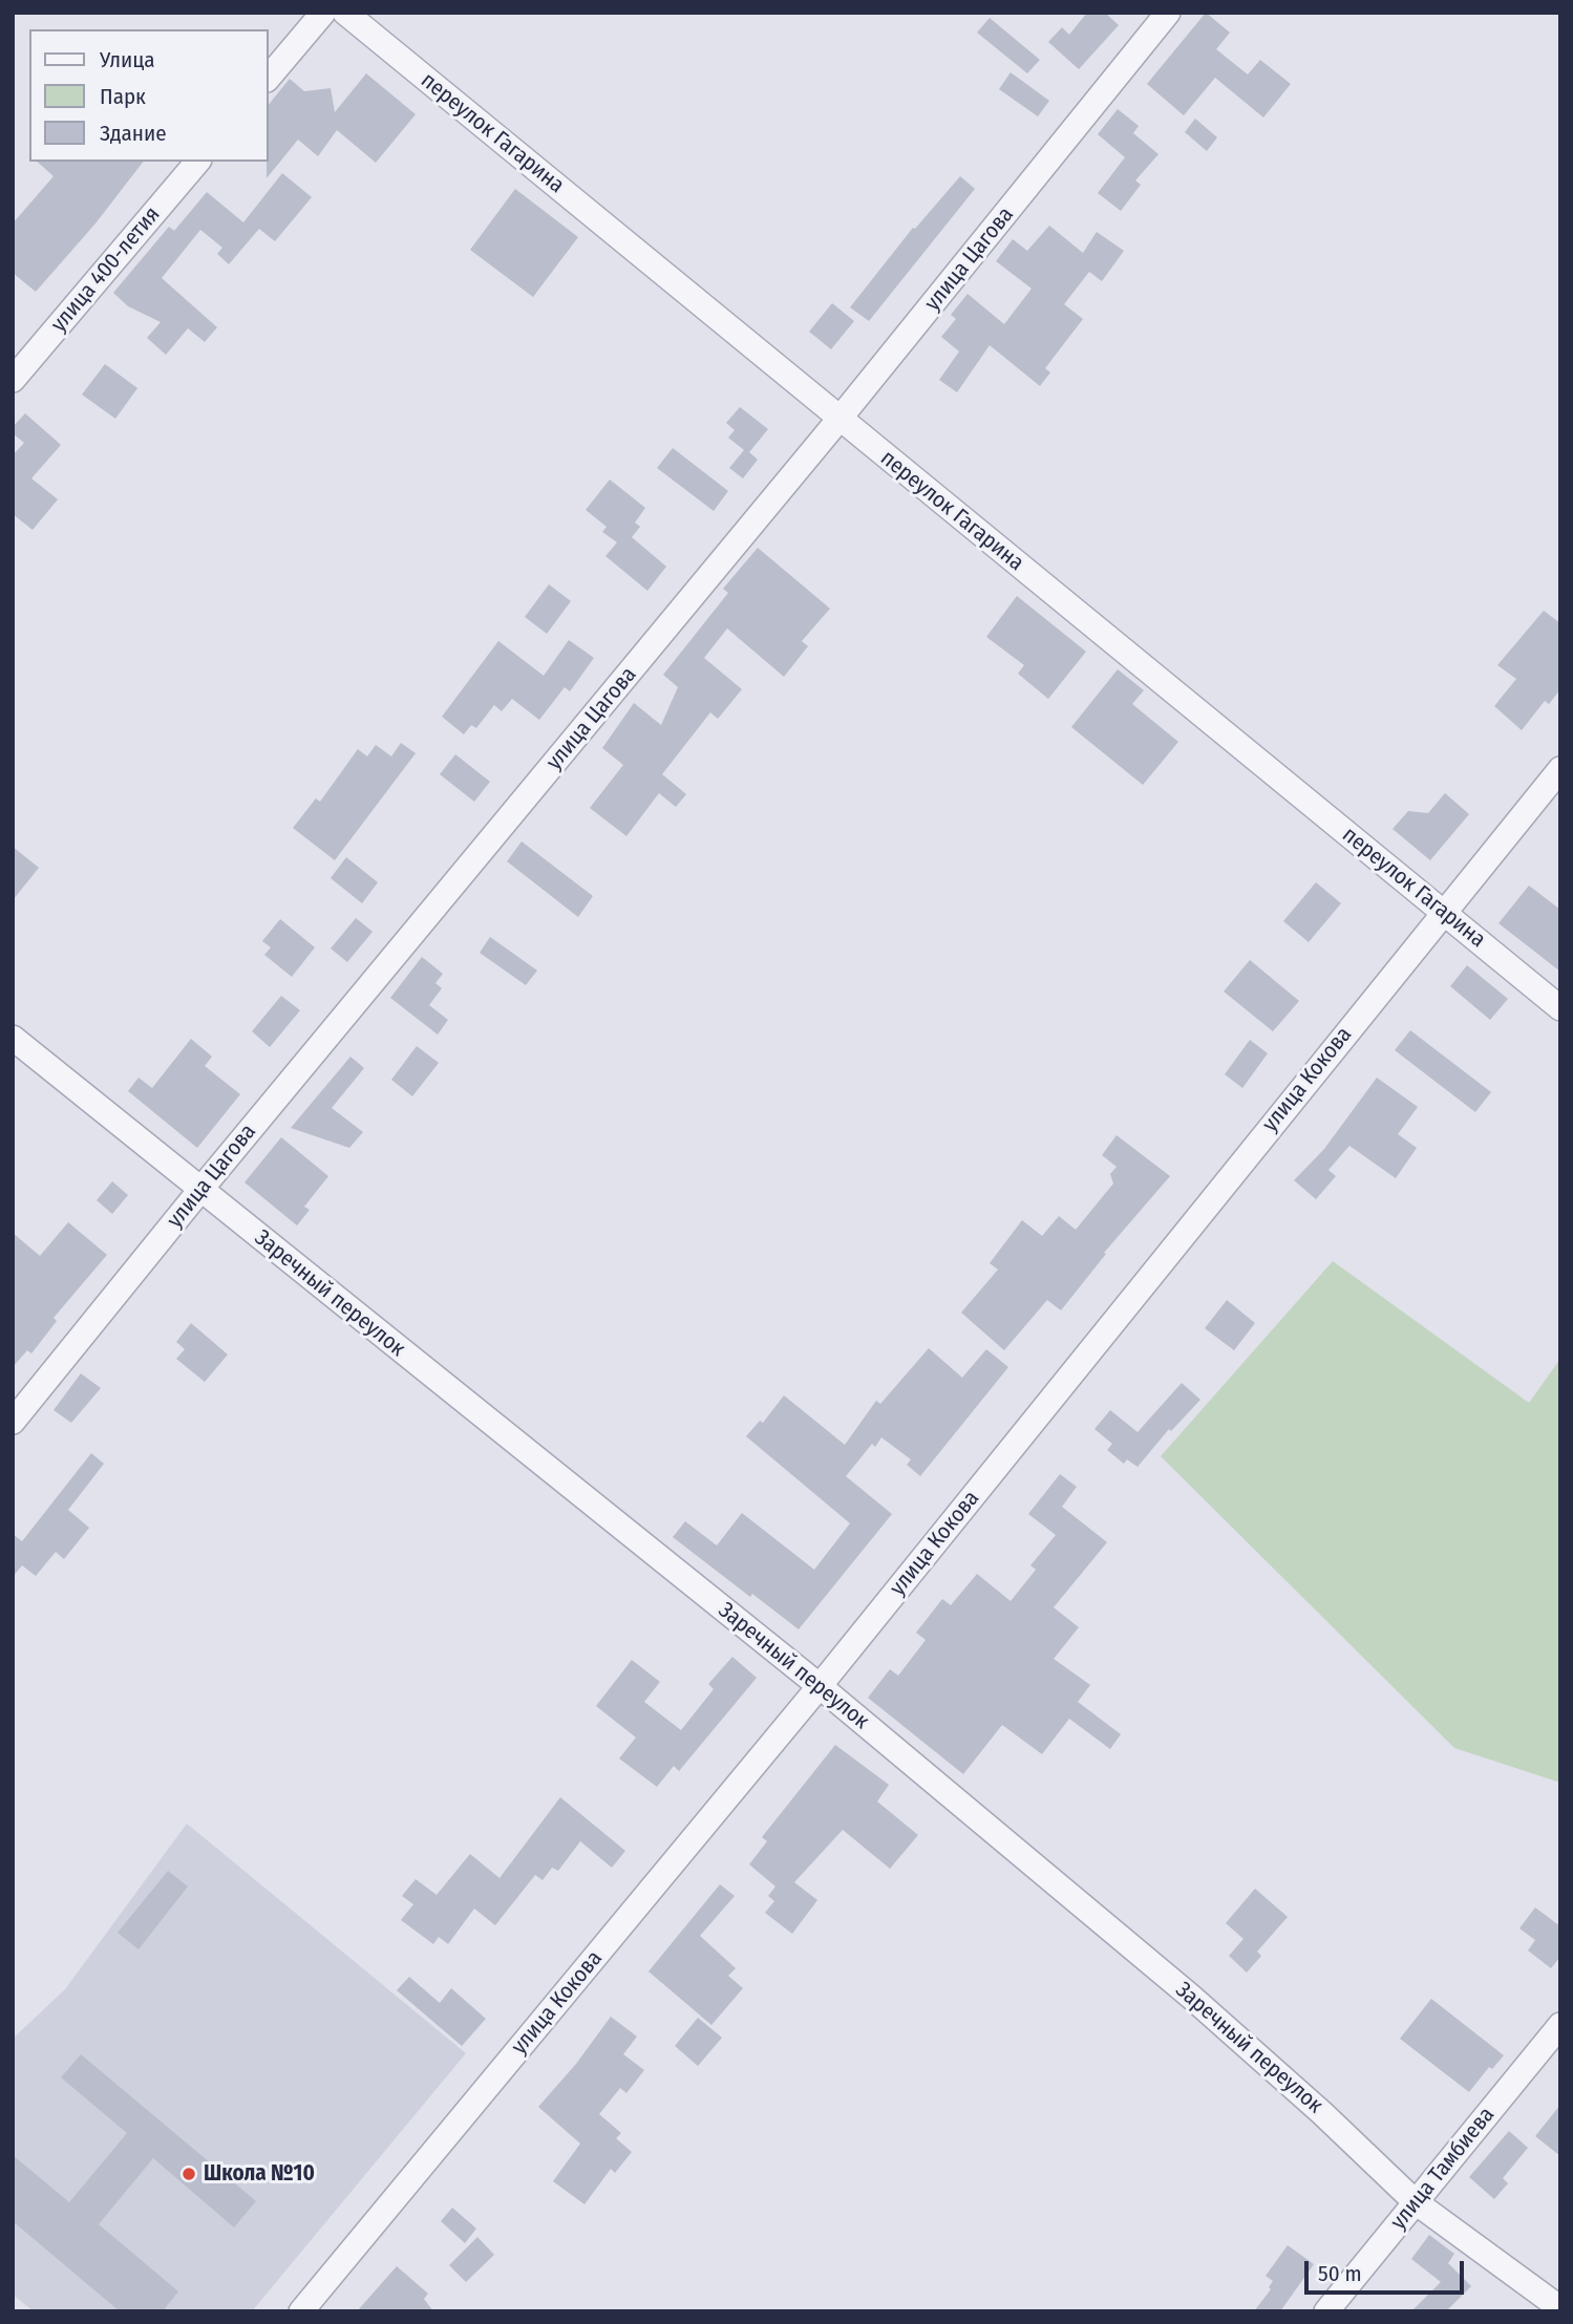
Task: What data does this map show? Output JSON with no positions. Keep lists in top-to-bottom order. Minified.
{"streets":{"street":["переулок Гагарина","улица Цагова","улица 400-летия","улица Кокова","Заречный переулок","улица Тамбиева"]},"crossings":[["переулок Гагарина","улица Цагова"],["переулок Гагарина","улица Кокова"],["улица Цагова","Заречный переулок"],["улица Кокова","Заречный переулок"],["Заречный переулок","улица Тамбиева"]],"places":["Школа №10"],"legend":["Улица","Парк","Здание"],"scale_bar":"50 m"}
